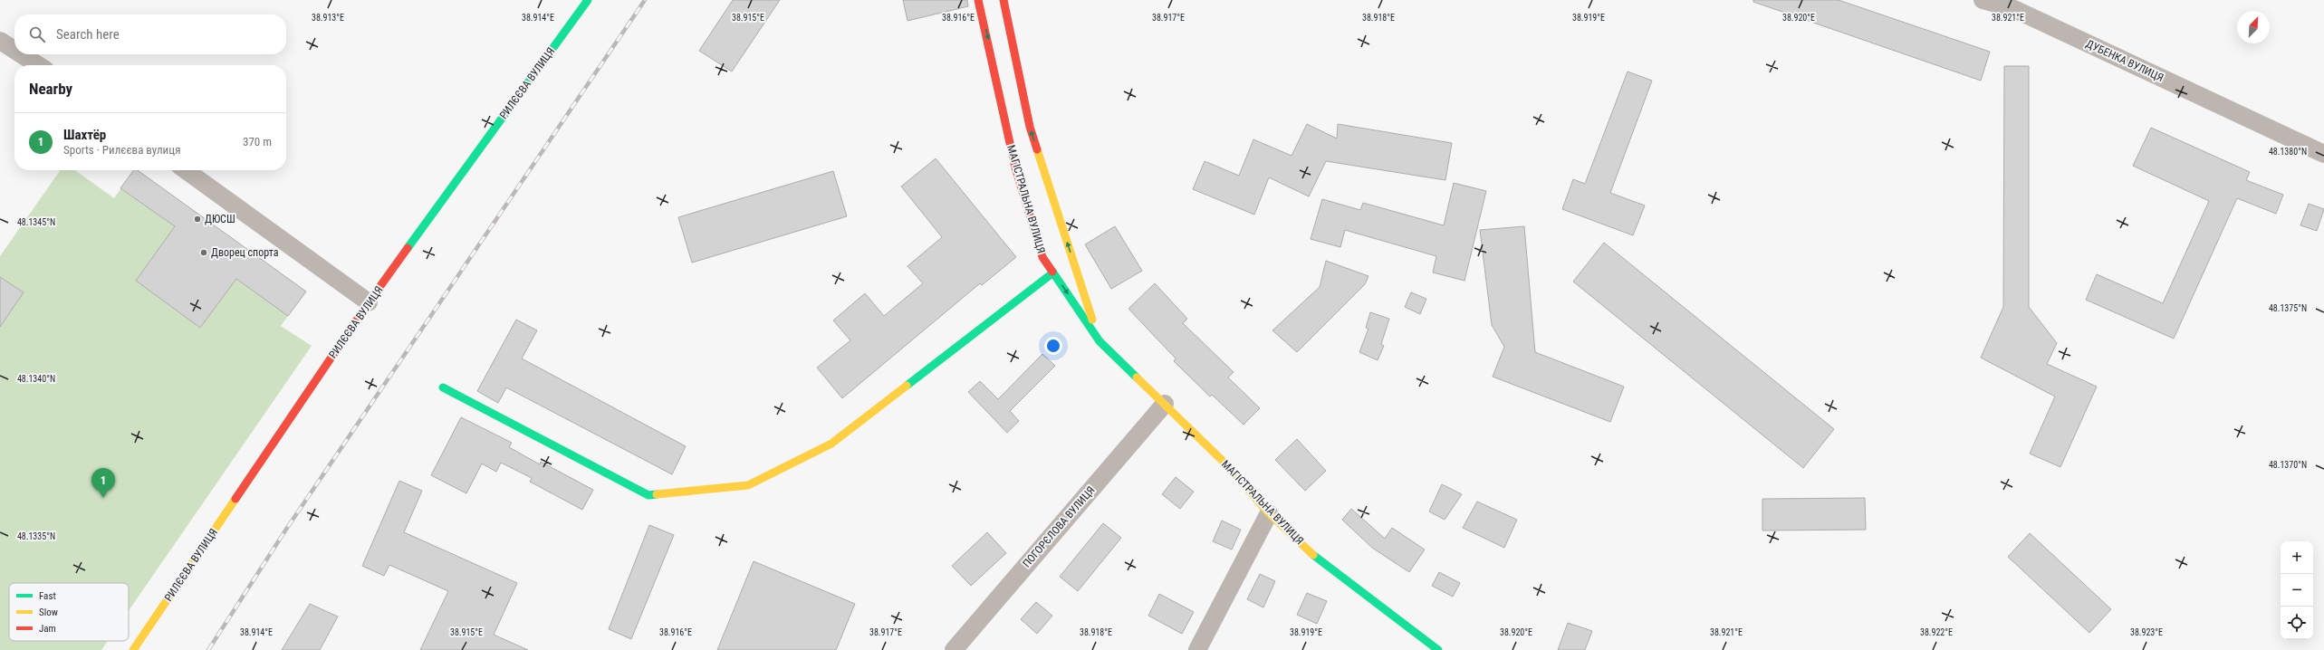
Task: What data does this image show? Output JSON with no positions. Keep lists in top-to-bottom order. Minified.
{"streets":{"street":["ДУБЕНКА ВУЛИЦЯ","РИЛЄЄВА ВУЛИЦЯ","МАГІСТРАЛЬНА ВУЛИЦЯ","ПОГОРЄЛОВА ВУЛИЦЯ"]},"crossings":[["МАГІСТРАЛЬНА ВУЛИЦЯ","ПОГОРЄЛОВА ВУЛИЦЯ"]],"places":["ДЮСШ","Дворец спорта"],"legend":["Fast","Slow","Jam"],"north":"top right","page":{"search":"Search here","heading":"Nearby","list":[{"mark":"1","name":"Шахтёр","note":"Sports · Рилєєва вулиця","value":"370 m"}],"pins":"1","map_buttons":["+","−"]},"coordinates":["38.916°E","38.917°E","38.913°E","38.914°E","38.915°E","38.918°E","38.919°E","38.920°E","38.921°E","48.1380°N","48.1345°N","48.1375°N","48.1340°N","48.1370°N","48.1335°N","38.922°E","38.923°E"]}
